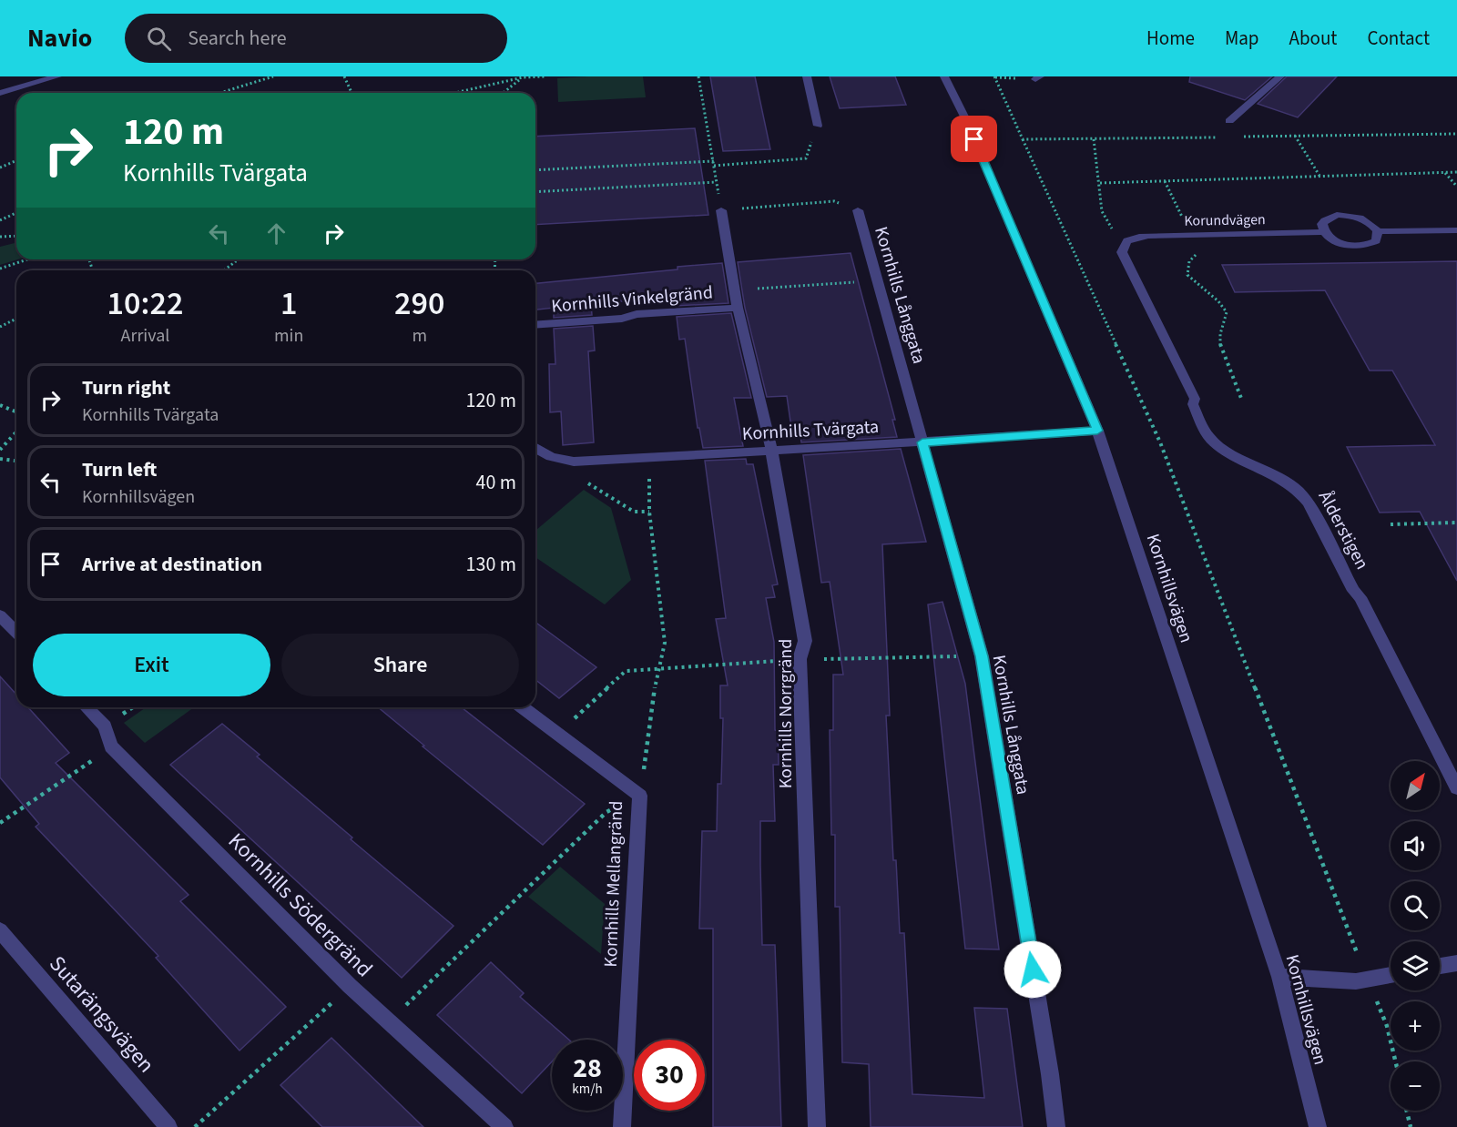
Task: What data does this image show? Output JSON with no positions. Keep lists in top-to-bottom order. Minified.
{"streets":{"street":["Korundvägen","Kornhills Långgata","Kornhills Vinkelgränd","Kornhills Tvärgata","Ålderstigen","Kornhillsvägen","Kornhills Norrgränd","Kornhills Mellangränd","Kornhills Södergränd","Sutarängsvägen"]},"crossings":[["Korundvägen","Ålderstigen"],["Kornhills Långgata","Kornhills Tvärgata"],["Kornhills Vinkelgränd","Kornhills Norrgränd"],["Kornhills Tvärgata","Kornhillsvägen"],["Kornhills Tvärgata","Kornhills Norrgränd"]],"north":"top right","page":{"header":"Navio","search":"Search here","nav":["Home","Map","About","Contact"],"turn":["120 m","Kornhills Tvärgata"],"eta":["10:22","Arrival","1","min","290","m"],"list":[{"name":"Turn right","note":"Kornhills Tvärgata","value":"120 m"},{"name":"Turn left","note":"Kornhillsvägen","value":"40 m"},{"name":"Arrive at destination","value":"130 m"}],"buttons":["Exit","Share"],"map_buttons":["+","−"],"speed":"28 km/h","limit":"30"}}
